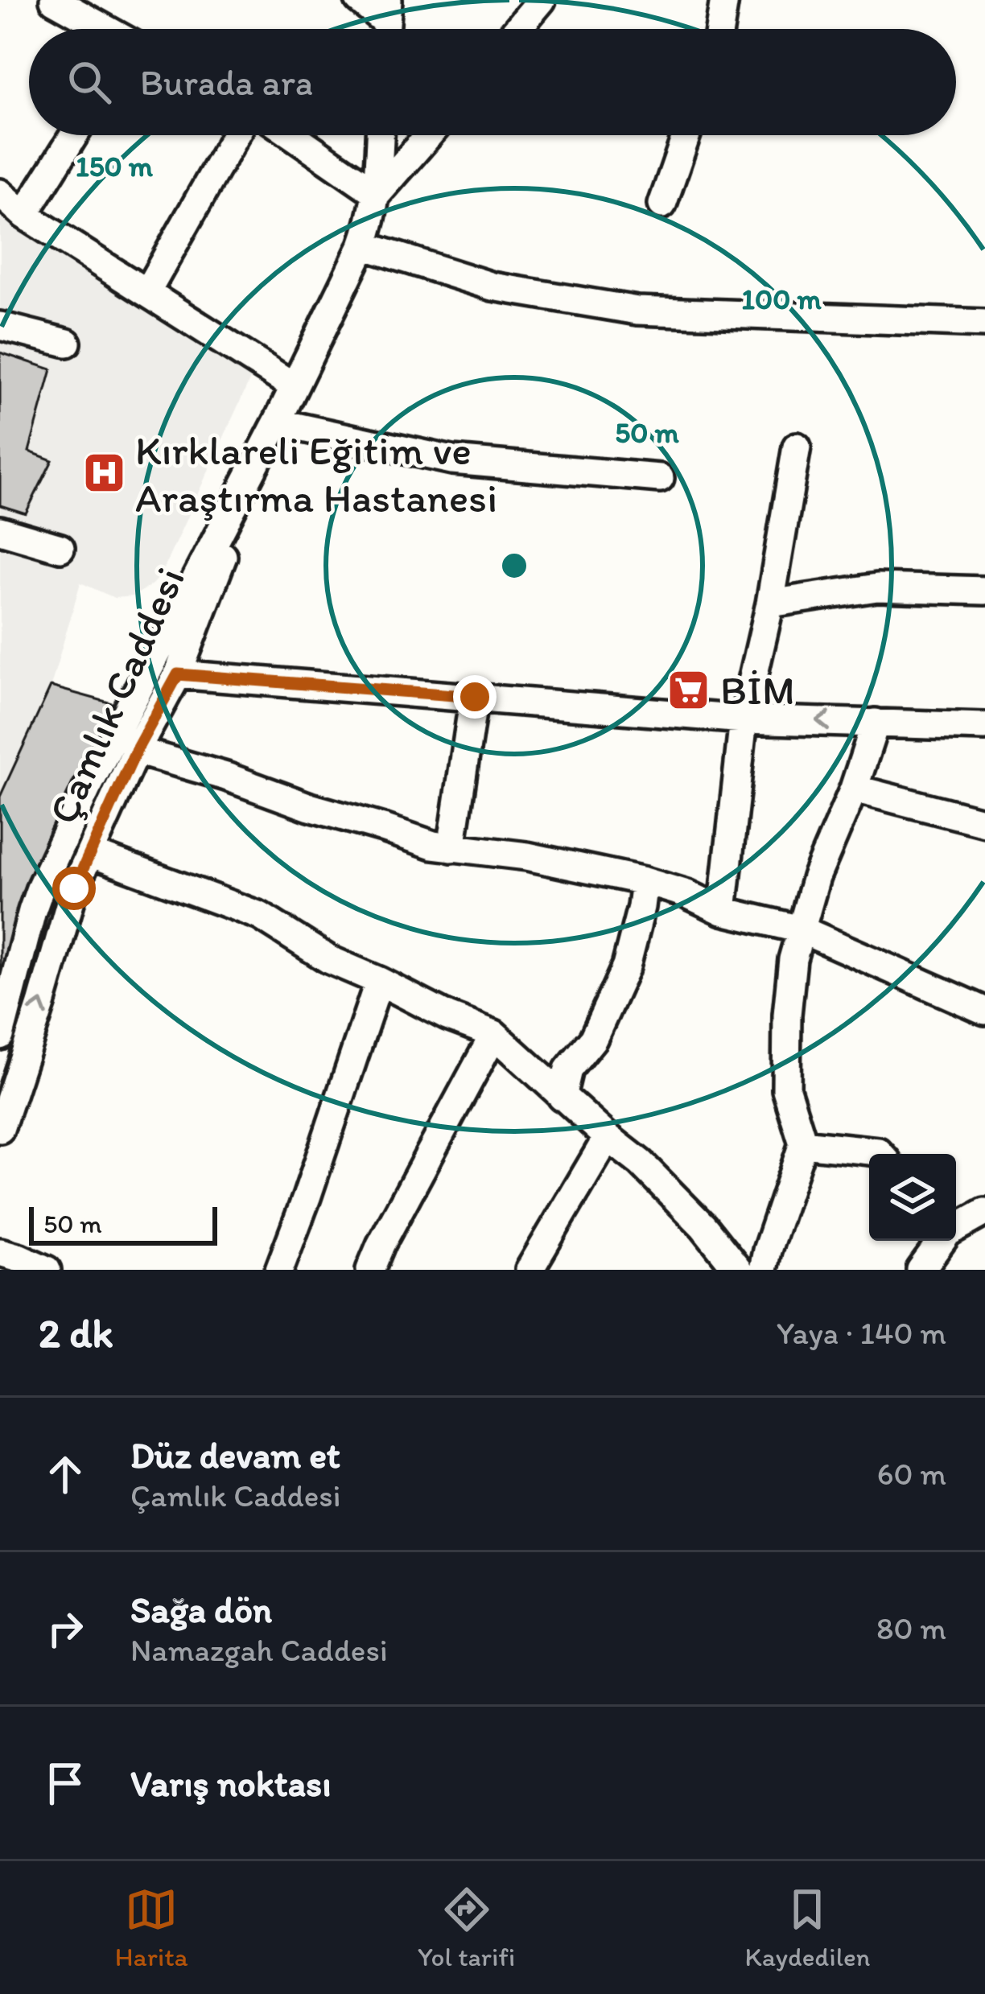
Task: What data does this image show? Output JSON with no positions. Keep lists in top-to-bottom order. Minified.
{"streets":{"street":["Çamlık Caddesi"]},"places":{"hospital":["Kırklareli Eğitim ve Araştırma Hastanesi"],"supermarket":["BİM"]},"scale_bar":"50 m","page":{"search":"Burada ara","scale":"50 m","heading":["2 dk","Yaya · 140 m"],"list":[["Düz devam et","Çamlık Caddesi","60 m"],["Sağa dön","Namazgah Caddesi","80 m"],"Varış noktası"],"nav":["Harita","Yol tarifi","Kaydedilen"]},"rings":["150 m","100 m","50 m"]}
